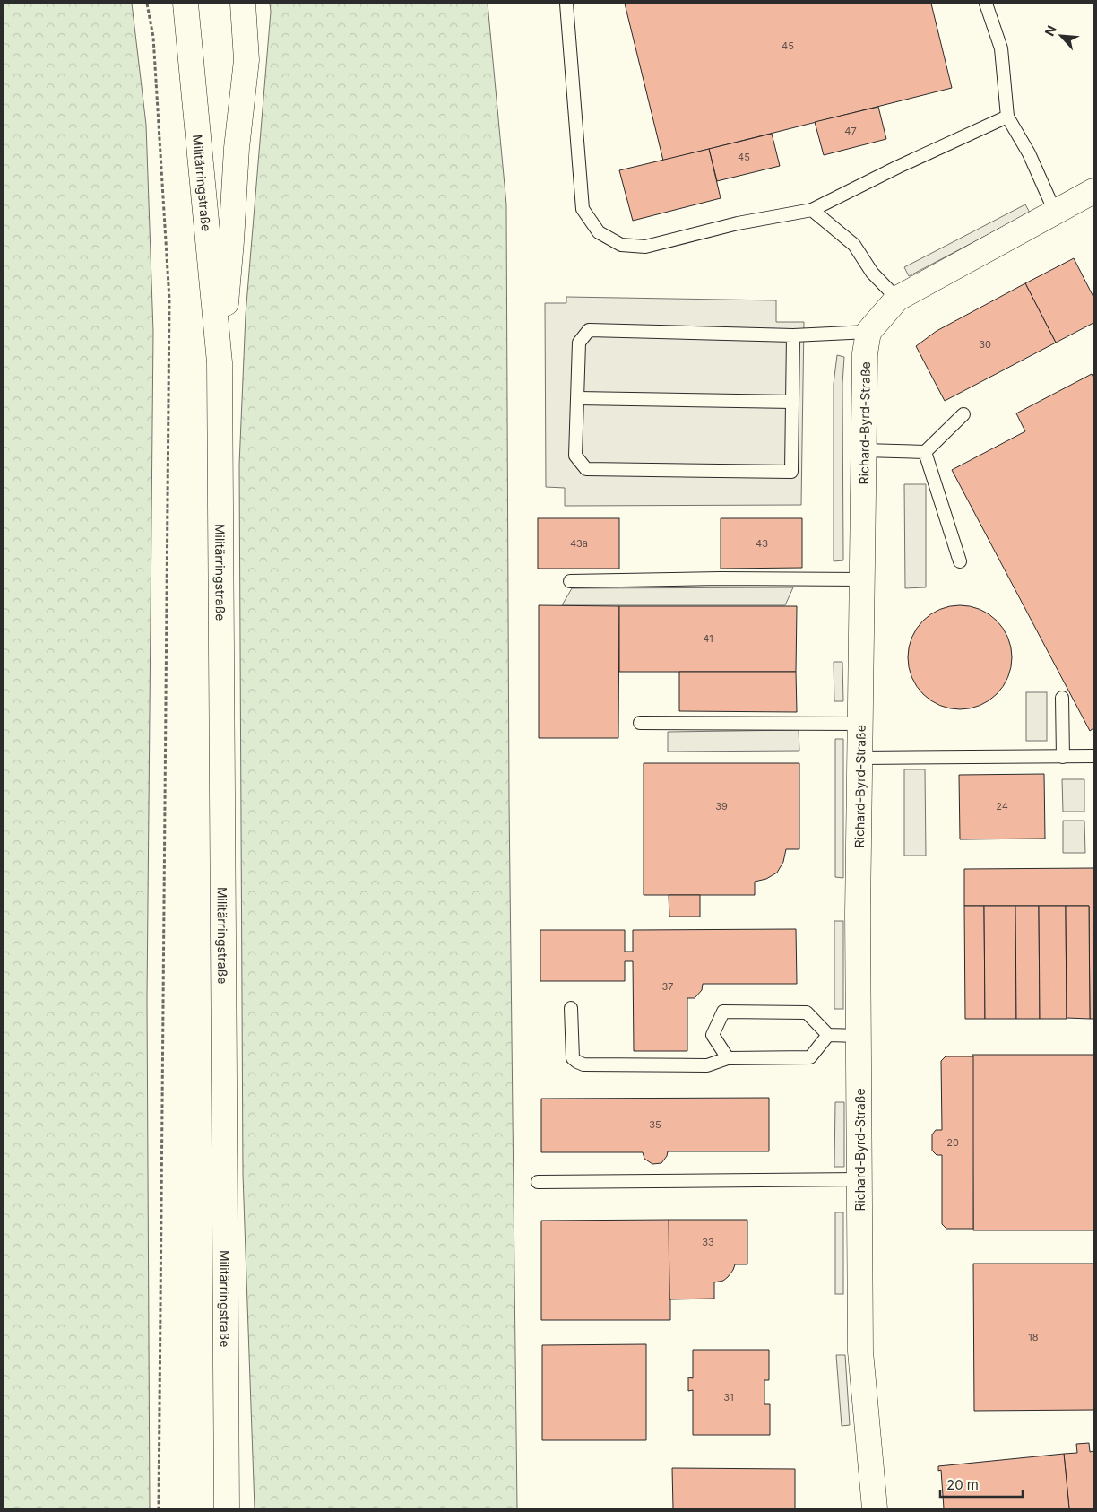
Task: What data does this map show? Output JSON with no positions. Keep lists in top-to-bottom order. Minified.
{"streets":{"main road":["Militärringstraße","Richard-Byrd-Straße"]},"house_numbers":["45","47","45","30","43a","43","41","39","24","37","35","20","33","18","31"],"scale_bar":"20 m","north":"top left"}
